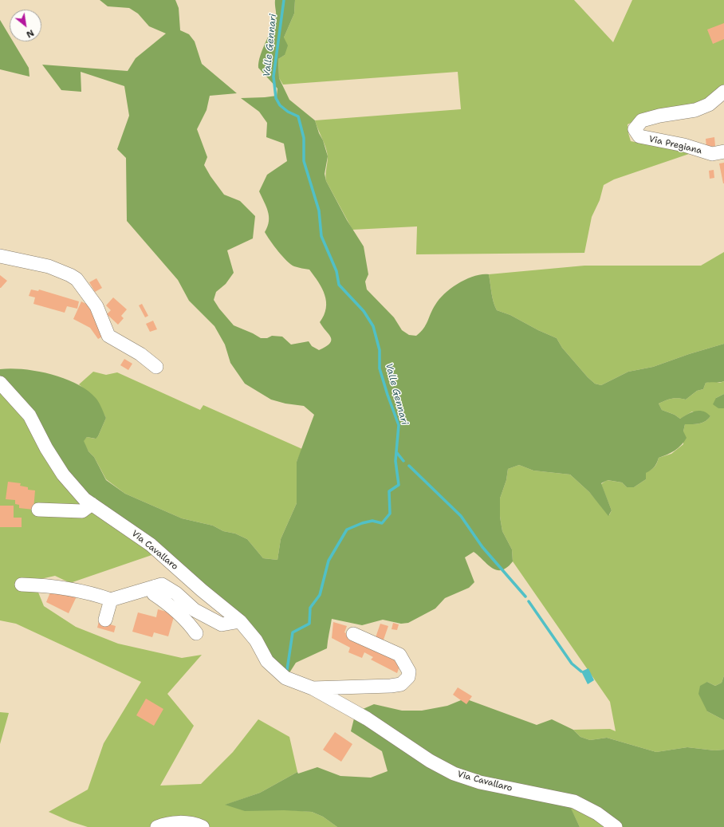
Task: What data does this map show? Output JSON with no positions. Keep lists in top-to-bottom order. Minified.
{"streets":{"street":["Via Pregiana","Via Cavallaro"]},"water":["Valle Gennari"],"north":"bottom right"}
